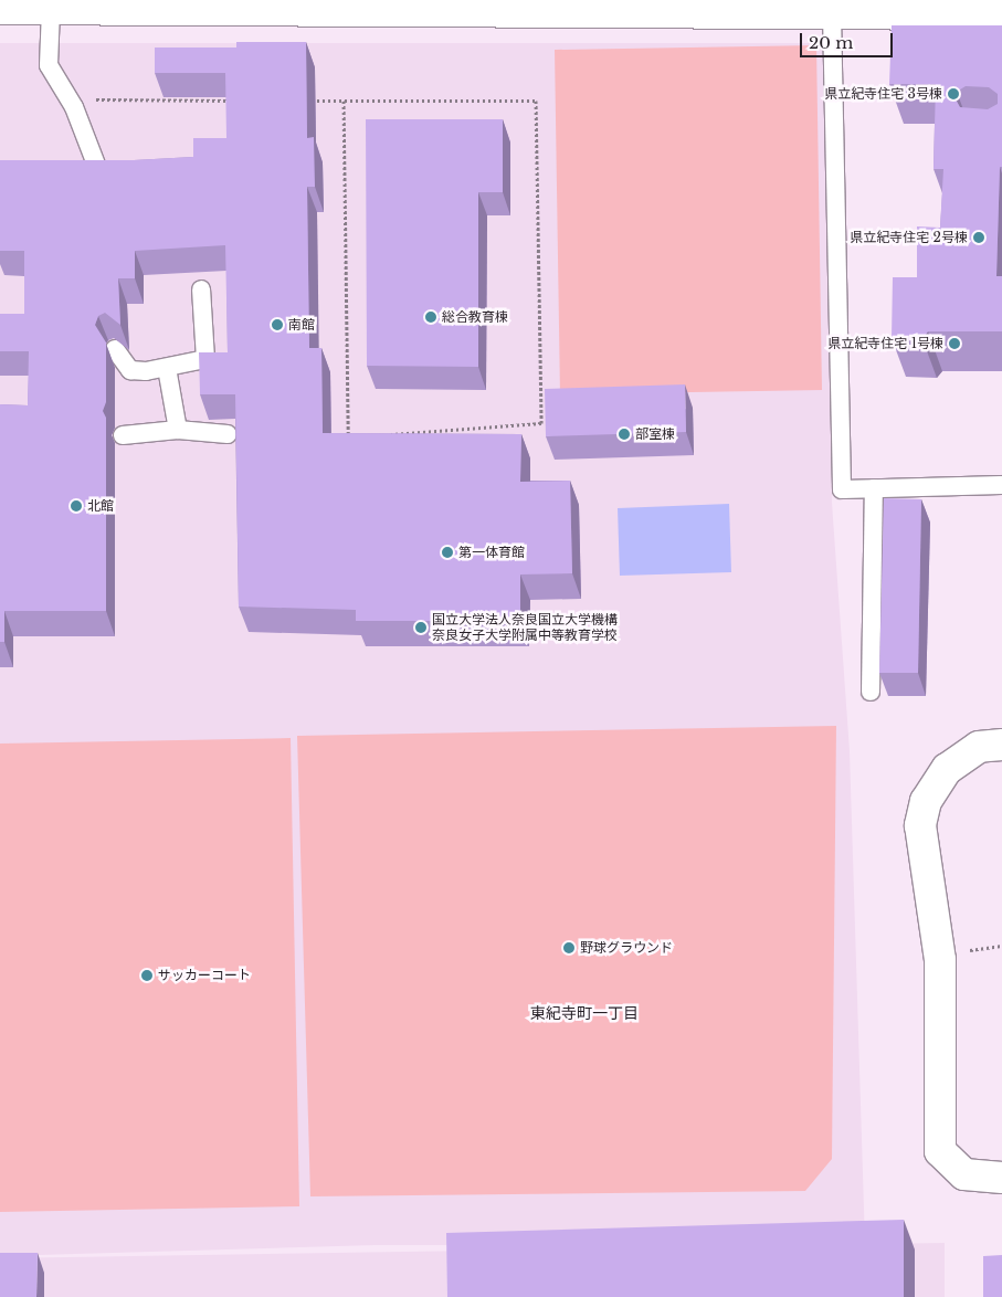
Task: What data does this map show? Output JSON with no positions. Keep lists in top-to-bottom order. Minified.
{"districts":["東紀寺町一丁目"],"places":["県立紀寺住宅 3号棟","県立紀寺住宅 2号棟","総合教育棟","南館","県立紀寺住宅 1号棟","部室棟","北館","第一体育館","国立大学法人奈良国立大学機構 奈良女子大学附属中等教育学校","野球グラウンド","サッカーコート"],"scale_bar":"20 m"}
